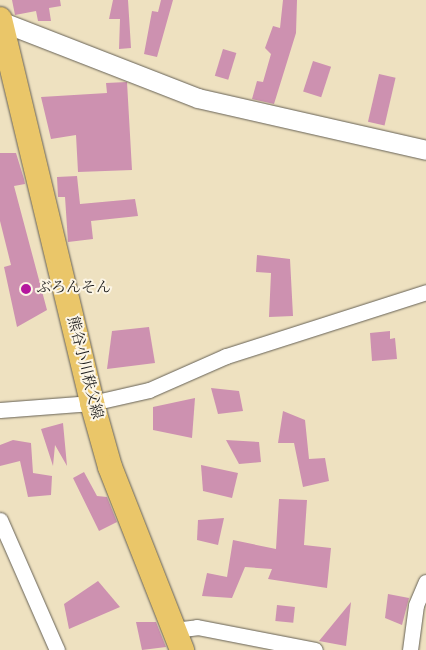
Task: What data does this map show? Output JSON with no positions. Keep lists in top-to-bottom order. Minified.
{"streets":{"main road":["熊谷小川秩父線"]},"places":["ぶろんそん"]}
